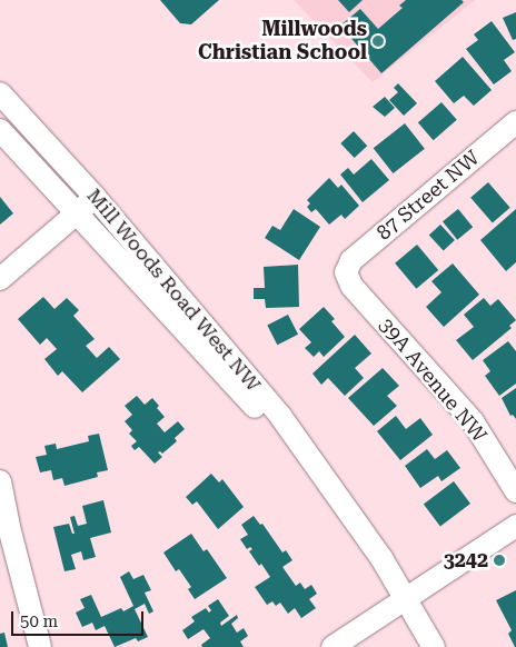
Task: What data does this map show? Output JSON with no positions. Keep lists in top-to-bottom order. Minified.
{"streets":{"street":["87 Street NW","Mill Woods Road West NW","39A Avenue NW"]},"crossings":[["87 Street NW","39A Avenue NW"]],"places":["Millwoods Christian School","3242"],"scale_bar":"50 m"}
